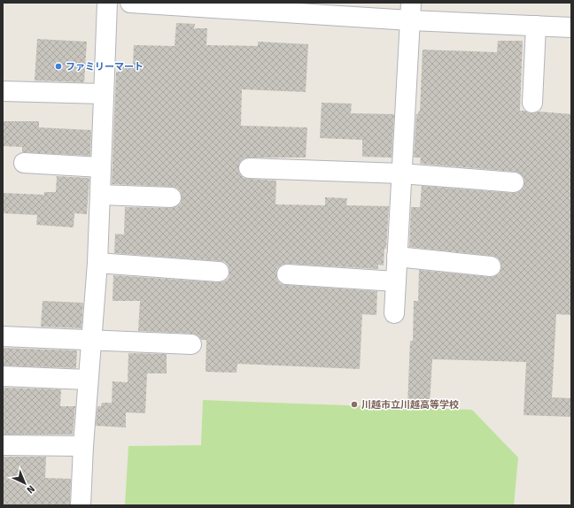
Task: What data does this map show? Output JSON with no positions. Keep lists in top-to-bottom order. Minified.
{"places":["ファミリーマート","川越市立川越高等学校"],"north":"bottom right"}
